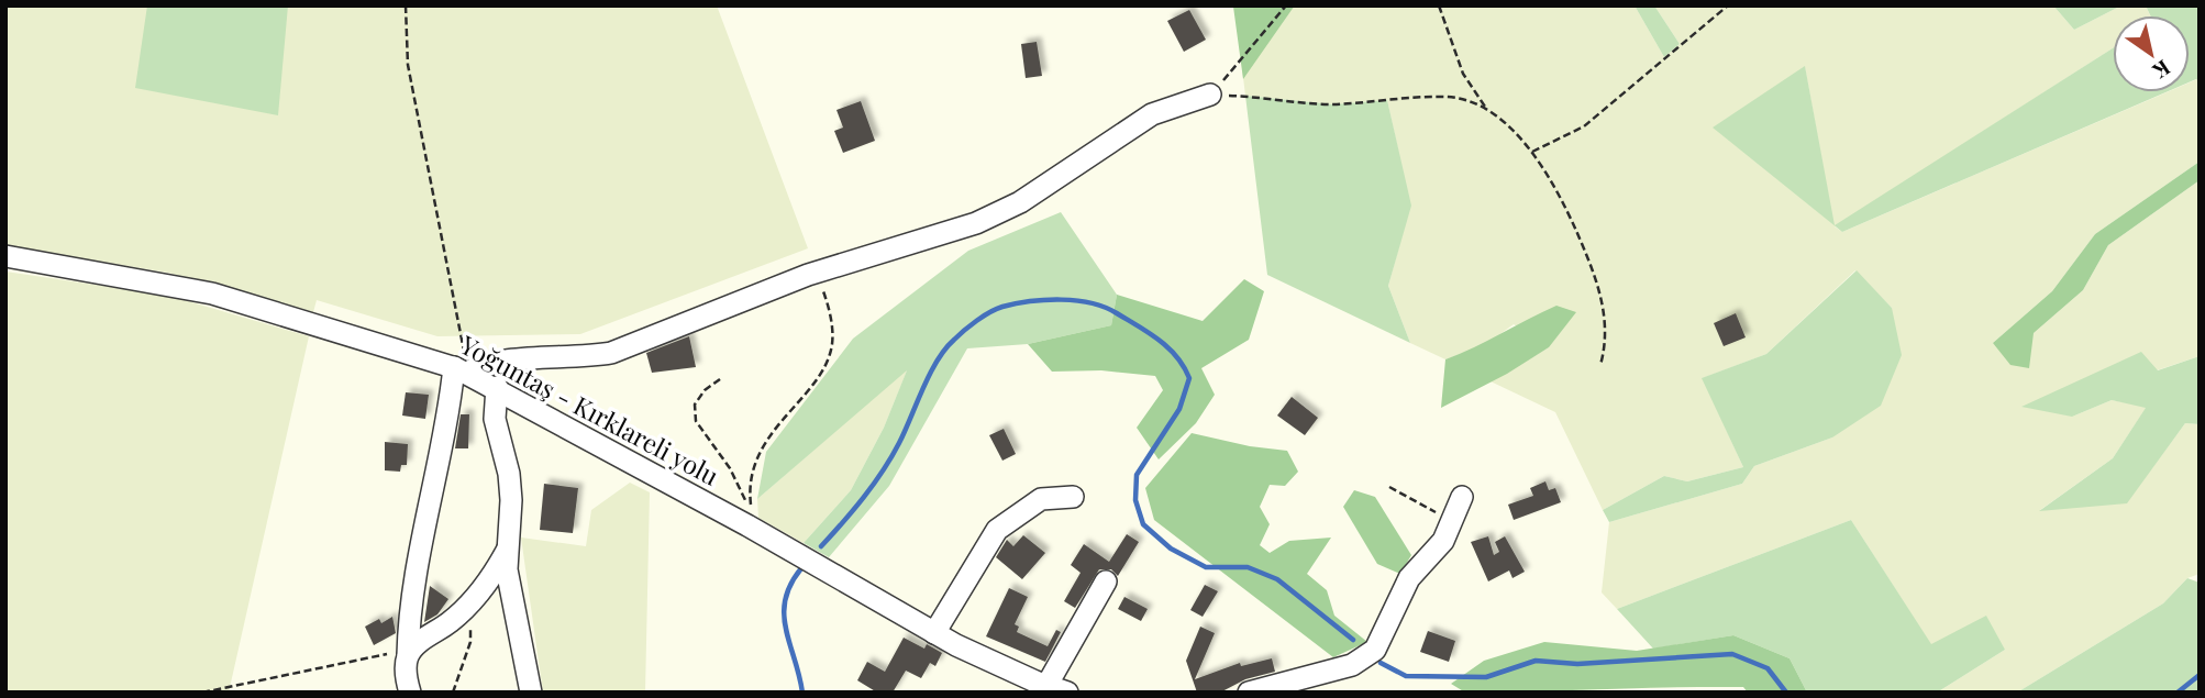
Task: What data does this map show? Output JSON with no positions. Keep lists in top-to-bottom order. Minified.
{"streets":{"street":["Yoğuntaş - Kırklareli yolu"]},"north":"bottom right"}
